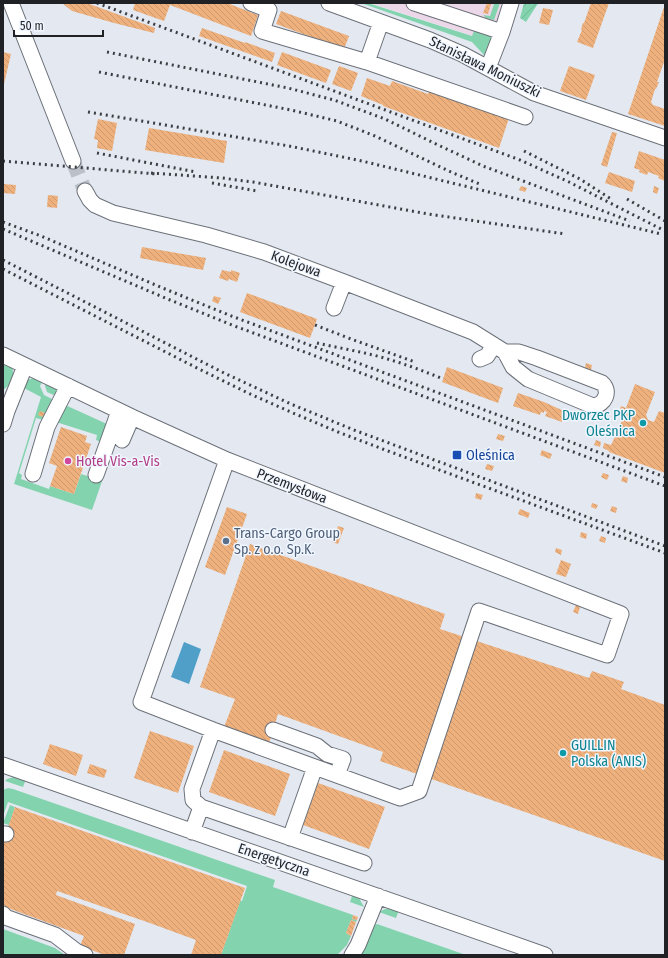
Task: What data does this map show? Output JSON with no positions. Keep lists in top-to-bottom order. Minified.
{"streets":{"street":["Stanisława Moniuszki","Kolejowa","Przemysłowa","Energetyczna"]},"places":{"other":["Dworzec PKP Oleśnica","Hotel Vis-a-Vis","Trans-Cargo Group Sp. z o.o. Sp.K.","GUILLIN Polska (ANIS)"],"transit":["Oleśnica"]},"scale_bar":"50 m"}
